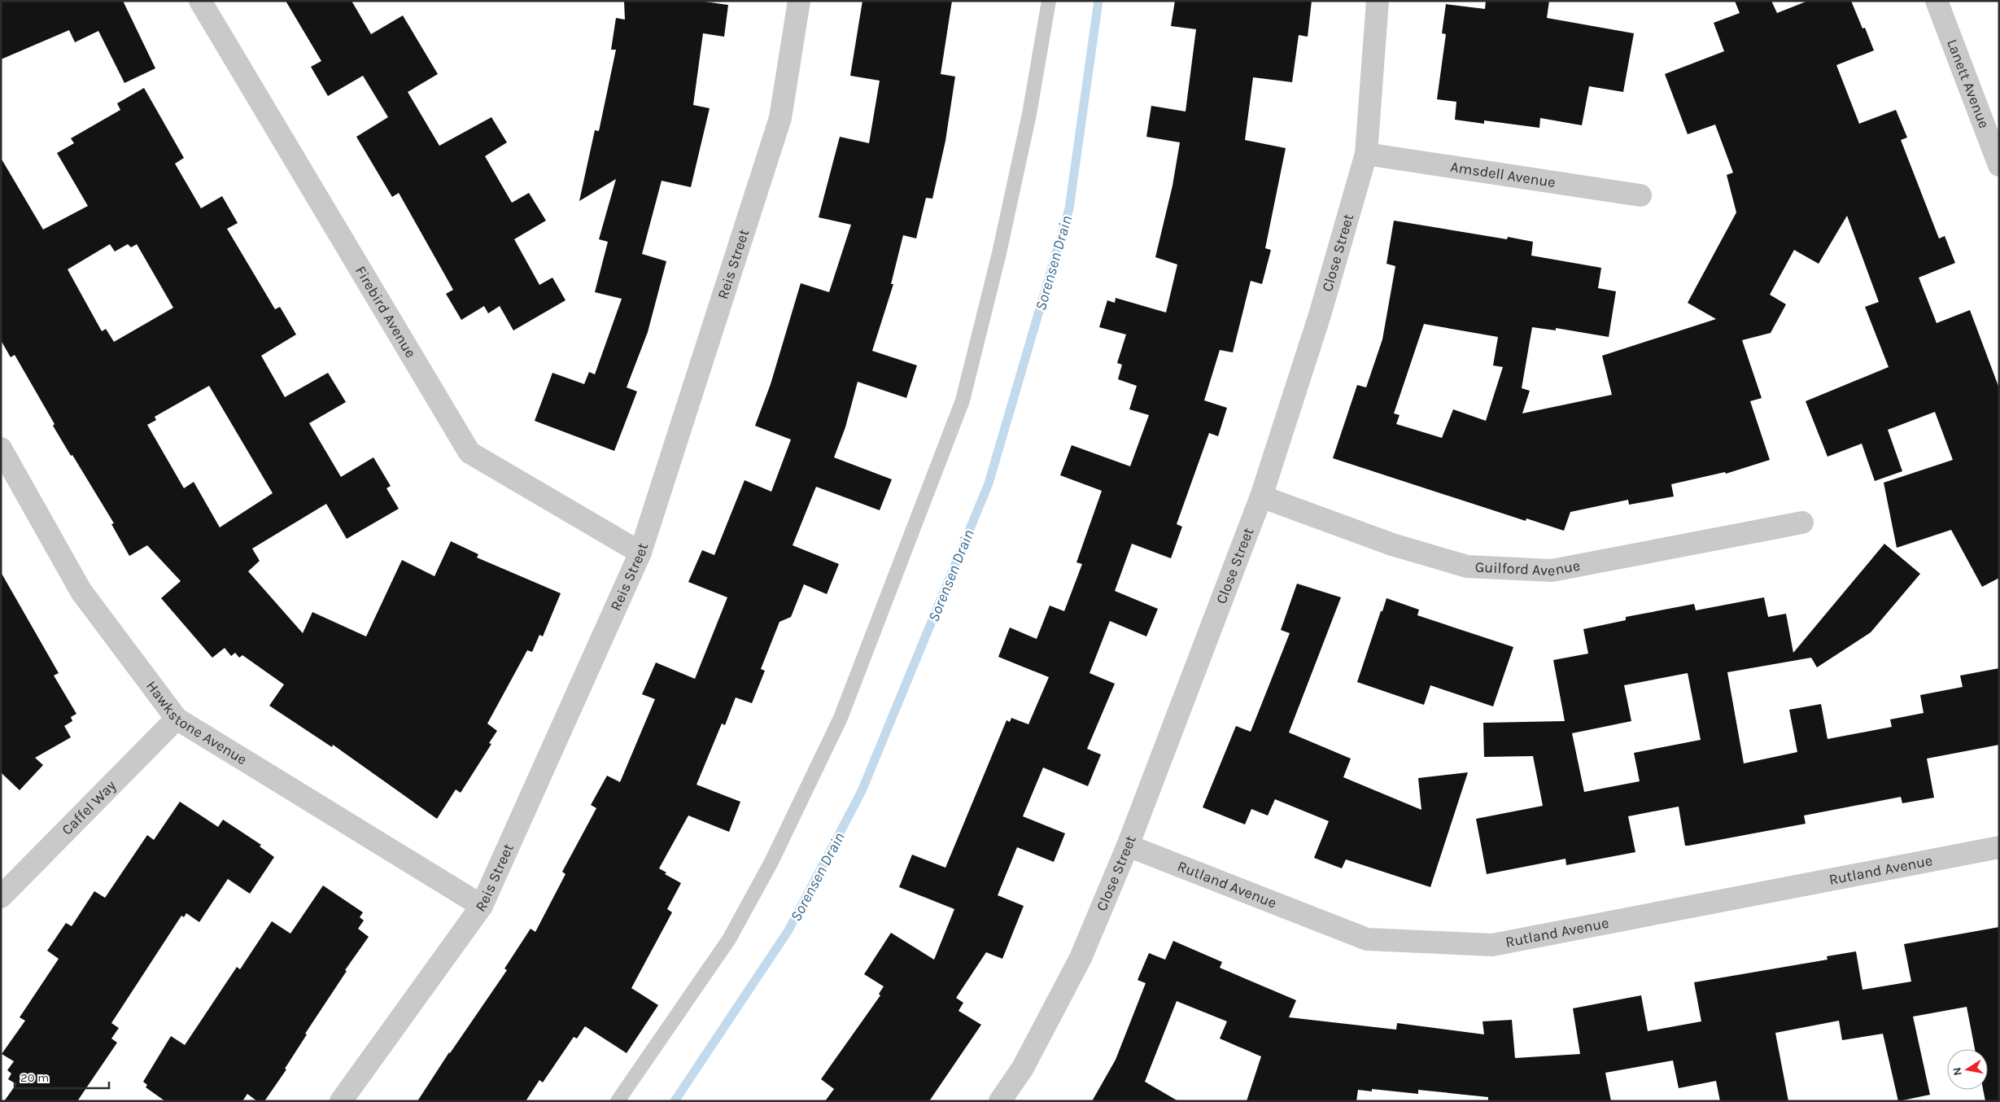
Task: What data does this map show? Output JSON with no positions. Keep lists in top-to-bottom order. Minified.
{"streets":{"street":["Lanett Avenue","Amsdell Avenue","Close Street","Reis Street","Firebird Avenue","Guilford Avenue","Hawkstone Avenue","Caffel Way","Rutland Avenue"]},"crossings":[["Amsdell Avenue","Close Street"],["Close Street","Guilford Avenue"],["Close Street","Rutland Avenue"],["Reis Street","Firebird Avenue"],["Reis Street","Hawkstone Avenue"],["Hawkstone Avenue","Caffel Way"]],"water":["Sorensen Drain"],"scale_bar":"20 m","north":"left"}
